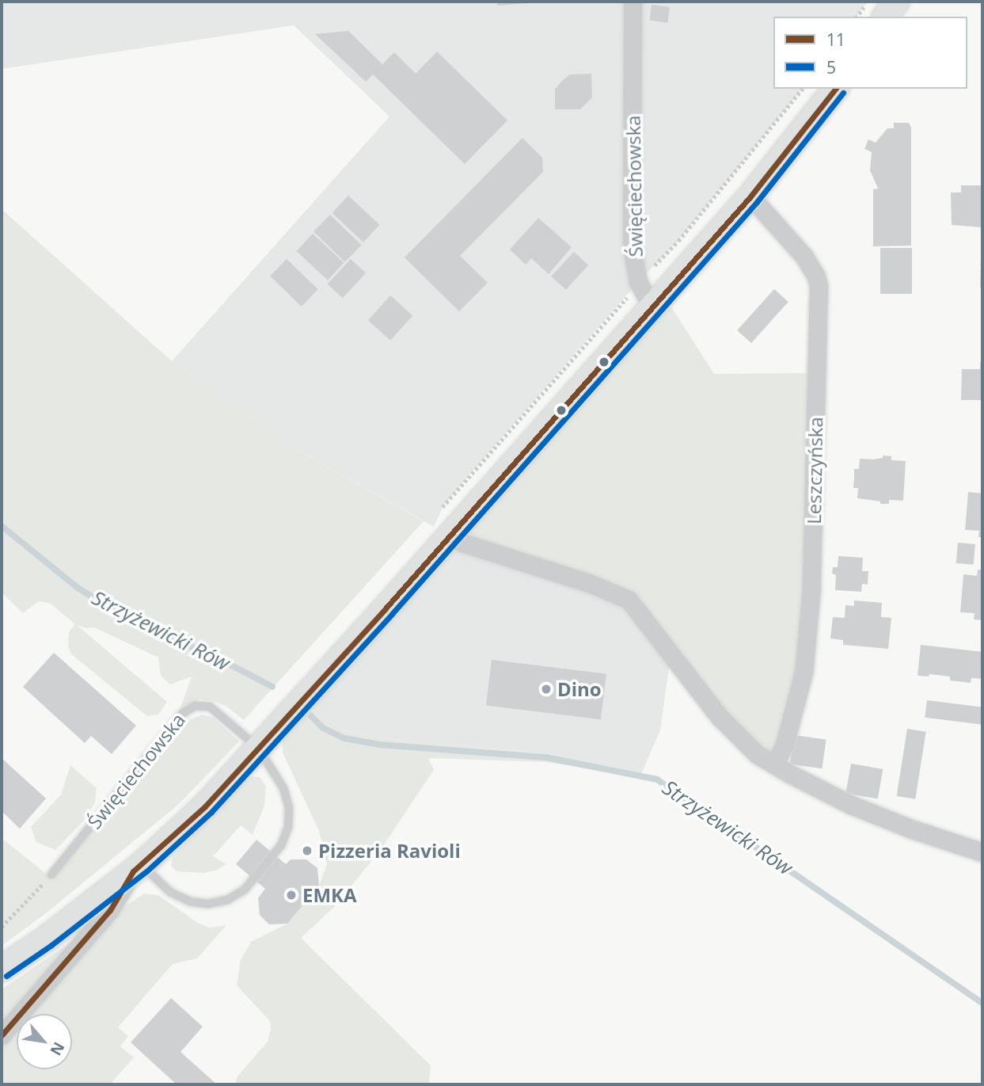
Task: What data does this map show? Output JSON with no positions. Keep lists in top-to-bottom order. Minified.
{"streets":{"street":["Święciechowska","Leszczyńska"]},"water":["Strzyżewicki Rów"],"places":["Dino","Pizzeria Ravioli","EMKA"],"lines":["transit line 11","transit line 5"],"legend":["11","5"],"north":"bottom right"}
